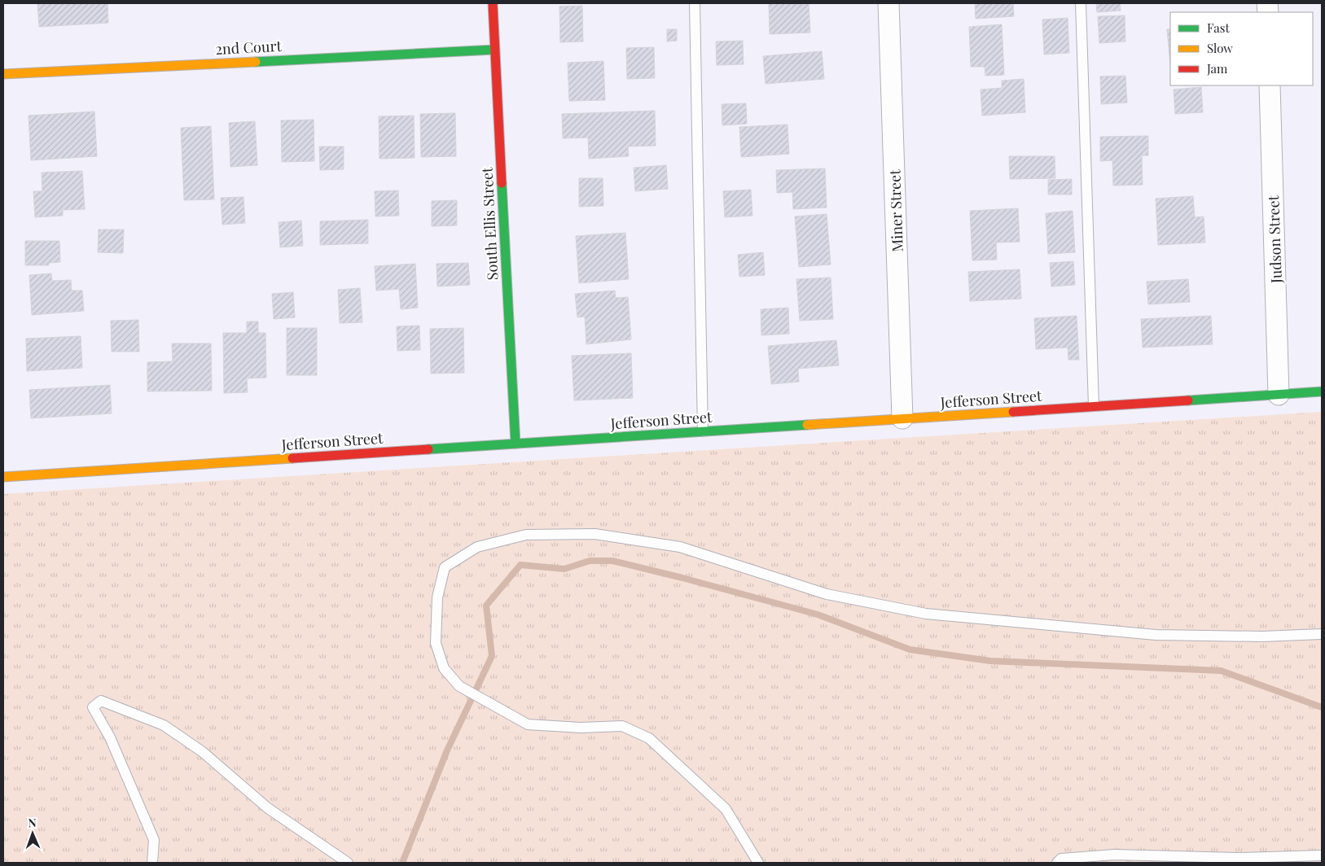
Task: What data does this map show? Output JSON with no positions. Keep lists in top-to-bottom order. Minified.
{"streets":{"street":["2nd Court","Miner Street","South Ellis Street","Judson Street","Jefferson Street"]},"crossings":[["2nd Court","South Ellis Street"],["Miner Street","Jefferson Street"],["South Ellis Street","Jefferson Street"],["Judson Street","Jefferson Street"]],"legend":["Fast","Slow","Jam"],"north":"top"}
